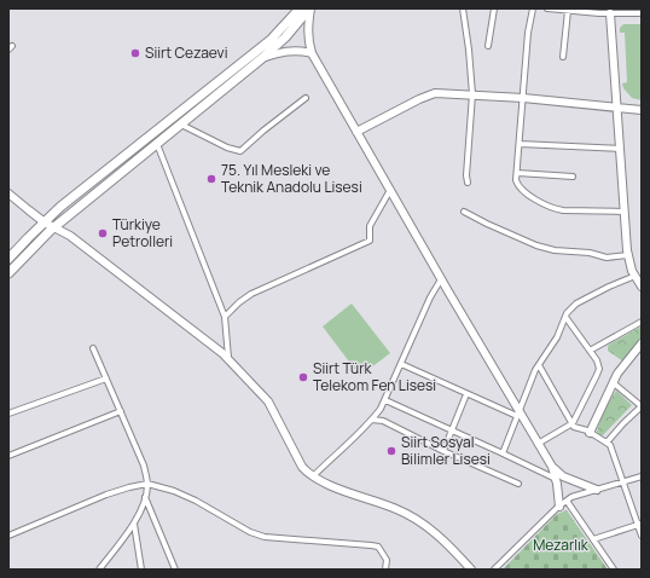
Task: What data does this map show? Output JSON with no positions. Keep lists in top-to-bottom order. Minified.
{"parks":["Mezarlık"],"places":["Siirt Cezaevi","75. Yıl Mesleki ve Teknik Anadolu Lisesi","Türkiye Petrolleri","Siirt Türk Telekom Fen Lisesi","Siirt Sosyal Bilimler Lisesi"]}
